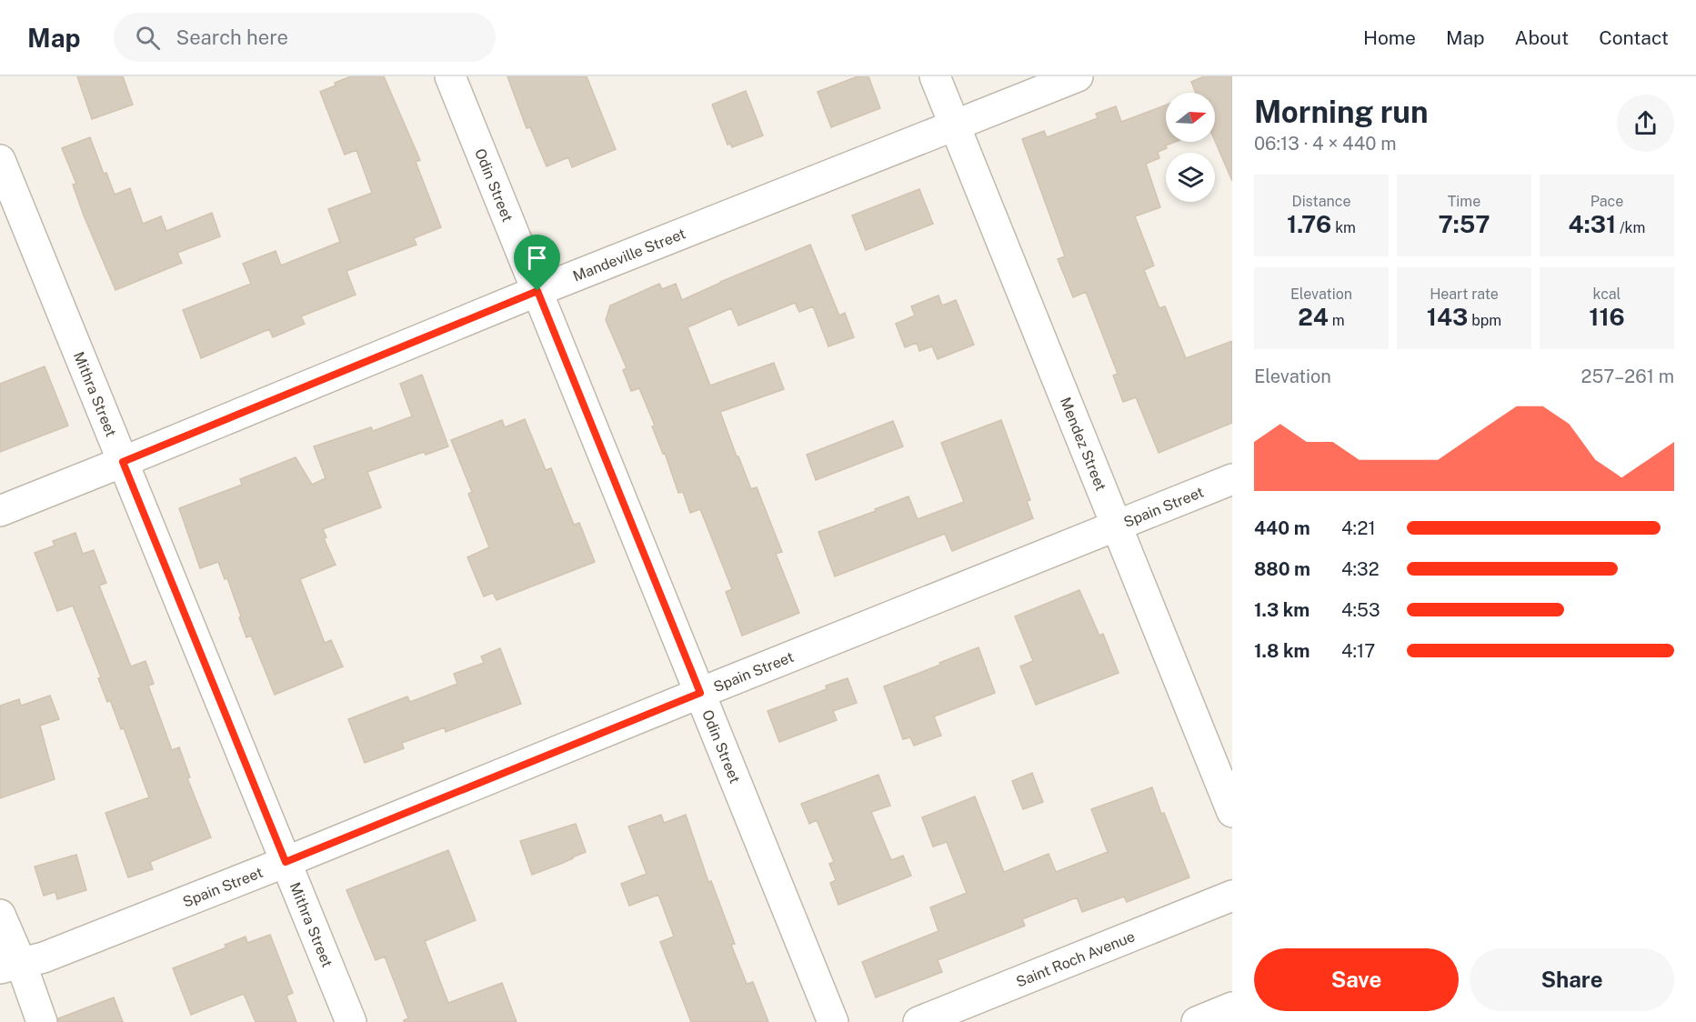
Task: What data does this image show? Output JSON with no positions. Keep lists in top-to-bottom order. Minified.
{"streets":{"street":["Odin Street","Mandeville Street","Mithra Street","Mendez Street","Spain Street","Saint Roch Avenue"]},"crossings":[["Odin Street","Mandeville Street"],["Odin Street","Spain Street"],["Mandeville Street","Mithra Street"],["Mandeville Street","Mendez Street"],["Mithra Street","Spain Street"],["Mendez Street","Spain Street"]],"north":"right","page":{"header":"Map","search":"Search here","nav":["Home","Map","About","Contact"],"heading":["Morning run","06:13 · 4 × 440 m"],"stats":[["Distance","1.76 km"],["Time","7:57"],["Pace","4:31 /km"],["Elevation","24 m"],["Heart rate","143 bpm"],["kcal","116"]],"chart":["Elevation","257–261 m"],"list":[{"name":"440 m","note":"4:21"},{"name":"880 m","note":"4:32"},{"name":"1.3 km","note":"4:53"},{"name":"1.8 km","note":"4:17"}],"buttons":["Save","Share"]}}
